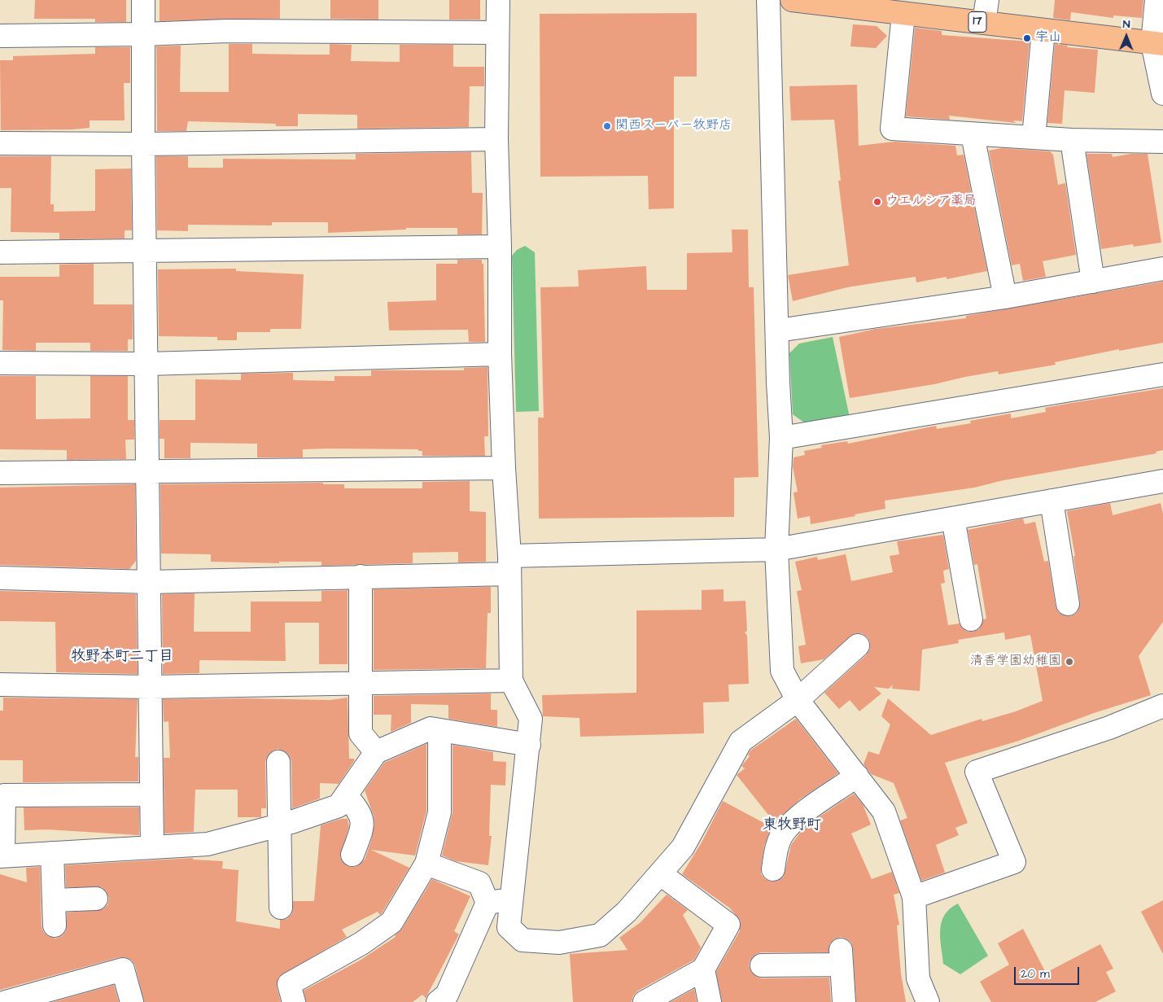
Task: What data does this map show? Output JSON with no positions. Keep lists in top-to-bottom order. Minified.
{"streets":{"main road":["17"]},"districts":["牧野本町二丁目","東牧野町"],"places":["宇山","関西スーパー牧野店","ウエルシア薬局","清香学園幼稚園"],"scale_bar":"20 m","north":"top"}
